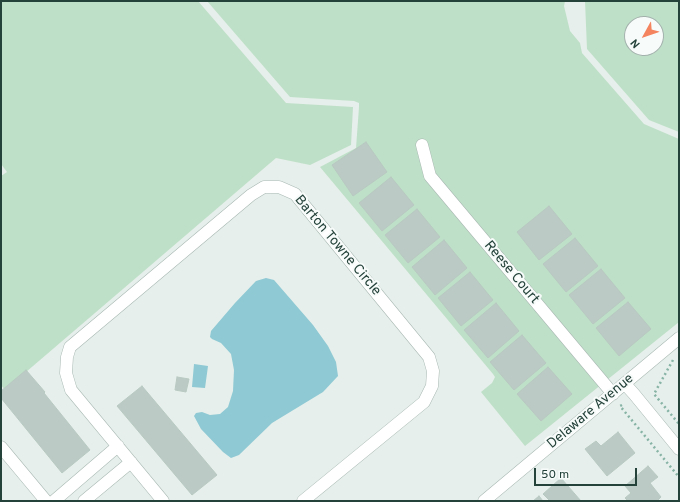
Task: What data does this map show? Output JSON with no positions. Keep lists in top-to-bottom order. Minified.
{"streets":{"street":["Barton Towne Circle","Reese Court","Delaware Avenue"]},"crossings":[["Reese Court","Delaware Avenue"]],"scale_bar":"50 m","north":"bottom left"}
